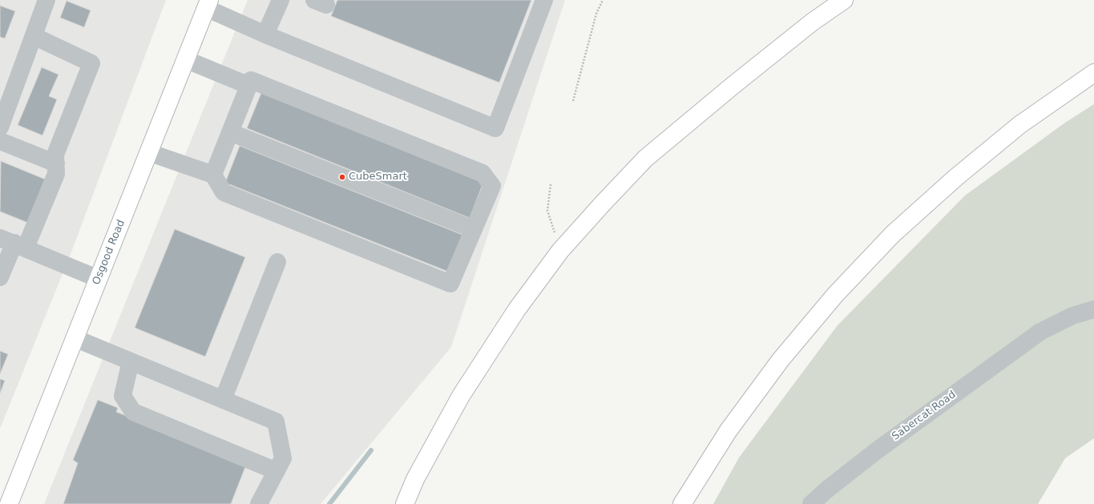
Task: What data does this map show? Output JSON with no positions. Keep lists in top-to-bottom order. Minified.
{"streets":{"main road":["Osgood Road"],"street":["Sabercat Road"]},"places":["CubeSmart"]}
